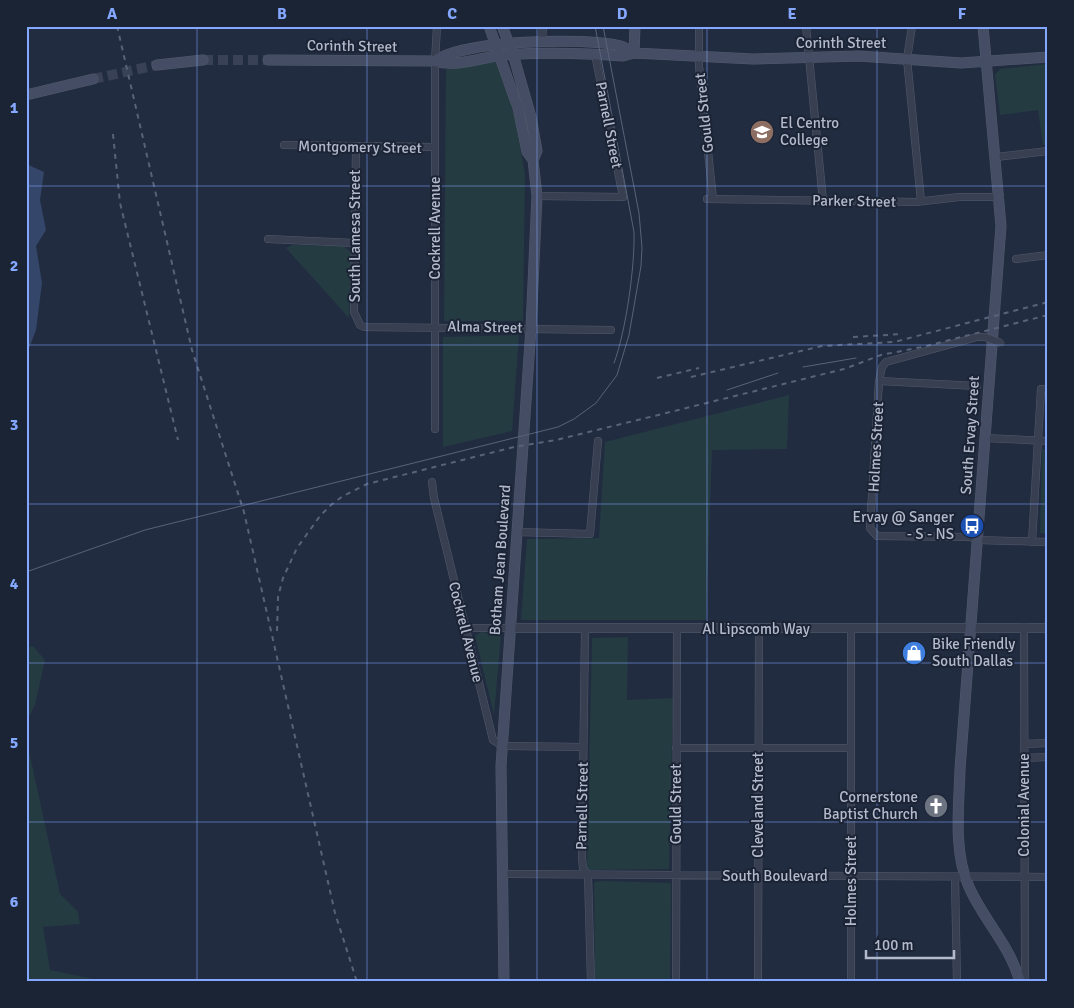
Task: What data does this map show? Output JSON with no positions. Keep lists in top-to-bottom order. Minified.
{"streets":{"main road":["Corinth Street","South Ervay Street","Botham Jean Boulevard"],"street":["Gould Street","Parnell Street","Montgomery Street","Parker Street","Cockrell Avenue","South Lamesa Street","Alma Street","Holmes Street","Al Lipscomb Way","Cleveland Street","Colonial Avenue","South Boulevard"]},"crossings":[["Corinth Street","Gould Street"],["Corinth Street","Parnell Street"],["Corinth Street","Cockrell Avenue"],["Corinth Street","South Ervay Street"],["Corinth Street","Botham Jean Boulevard"],["Gould Street","Parker Street"],["Gould Street","Al Lipscomb Way"],["Gould Street","South Boulevard"],["Parnell Street","Botham Jean Boulevard"],["Parnell Street","Al Lipscomb Way"],["Parnell Street","South Boulevard"],["Montgomery Street","Cockrell Avenue"],["Montgomery Street","South Lamesa Street"],["Parker Street","South Ervay Street"],["Cockrell Avenue","Alma Street"],["Cockrell Avenue","Botham Jean Boulevard"],["Cockrell Avenue","Al Lipscomb Way"],["South Lamesa Street","Alma Street"],["Alma Street","Botham Jean Boulevard"],["South Ervay Street","Holmes Street"],["South Ervay Street","Al Lipscomb Way"],["South Ervay Street","Colonial Avenue"],["South Ervay Street","South Boulevard"],["Holmes Street","Al Lipscomb Way"],["Holmes Street","South Boulevard"],["Botham Jean Boulevard","Al Lipscomb Way"],["Botham Jean Boulevard","South Boulevard"],["Al Lipscomb Way","Cleveland Street"],["Al Lipscomb Way","Colonial Avenue"],["Cleveland Street","South Boulevard"],["Colonial Avenue","South Boulevard"]],"places":{"school or university":["El Centro College"],"bus stop":["Ervay @ Sanger - S - NS"],"shop":["Bike Friendly South Dallas"],"church":["Cornerstone Baptist Church"]},"scale_bar":"100 m","grid":{"columns":["A","B","C","D","E","F"],"rows":["1","2","3","4","5","6"]}}
